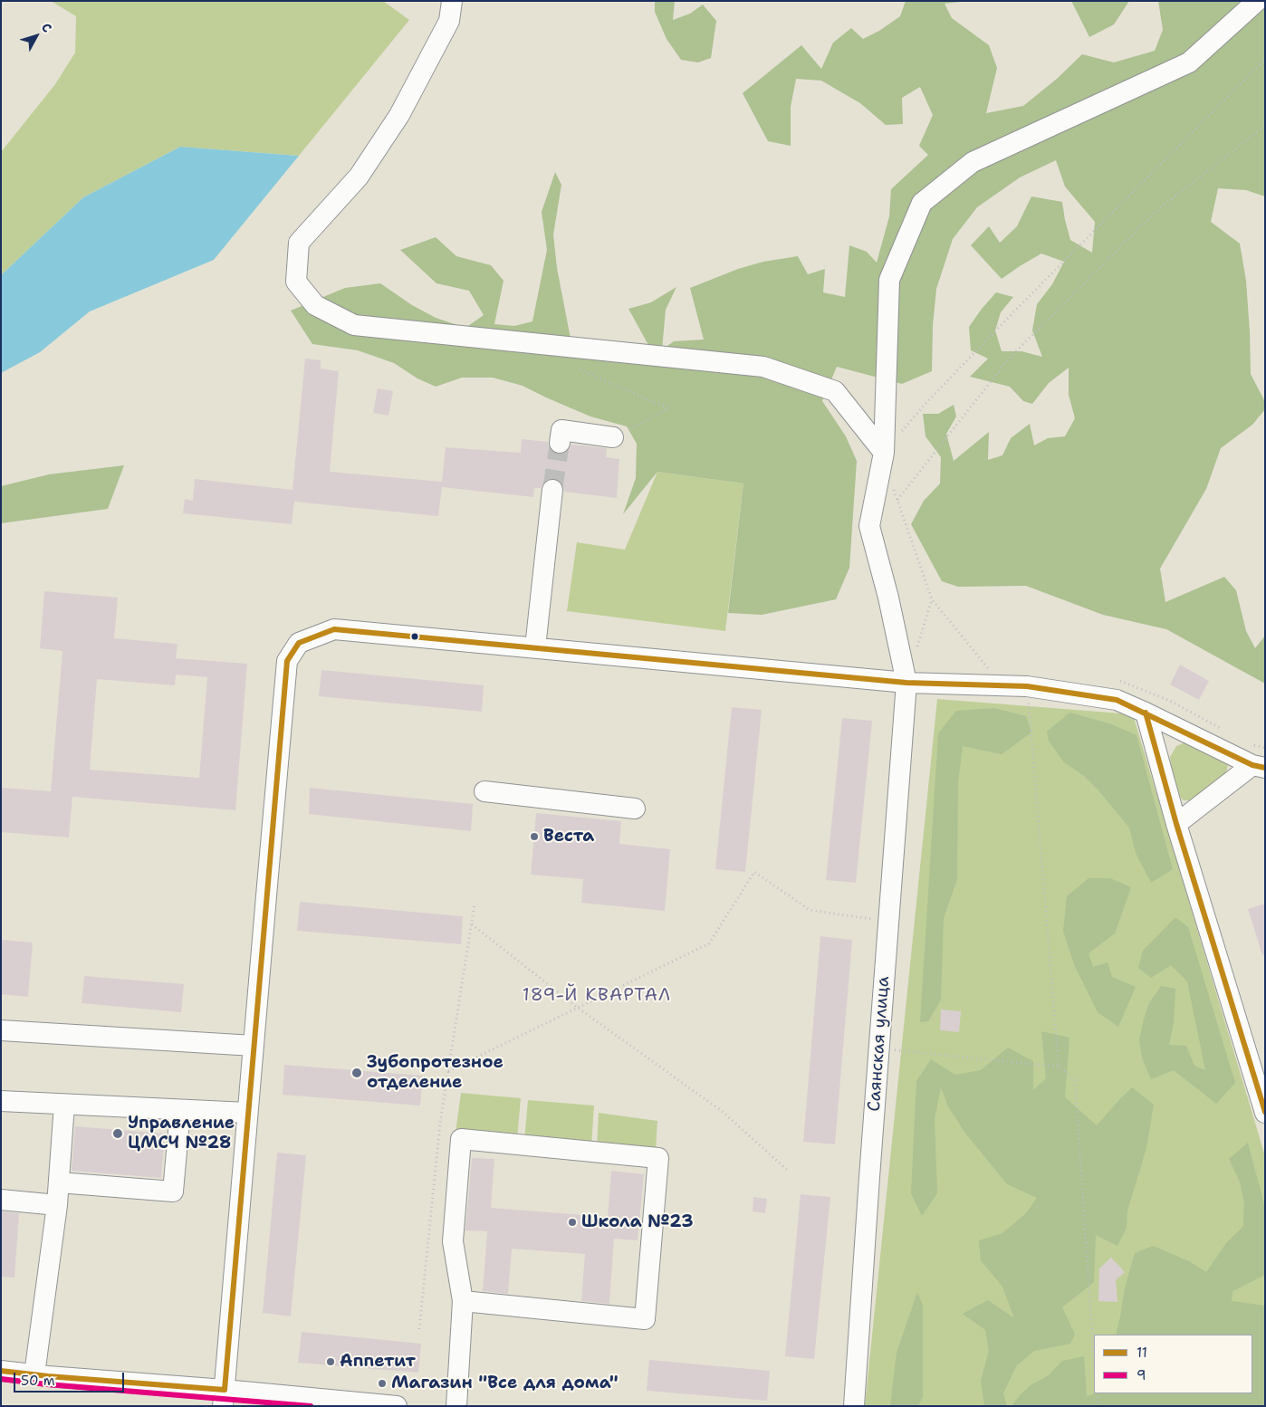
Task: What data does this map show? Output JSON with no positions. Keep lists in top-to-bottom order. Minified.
{"streets":{"street":["Саянская улица"]},"districts":["189-Й КВАРТАЛ"],"places":["Веста","Зубопротезное отделение","Управление ЦМСЧ №28","Школа №23","Аппетит","Магазин \"Все для дома\""],"lines":["transit line 11","transit line 9"],"legend":["11","9"],"scale_bar":"50 m","north":"top right"}
